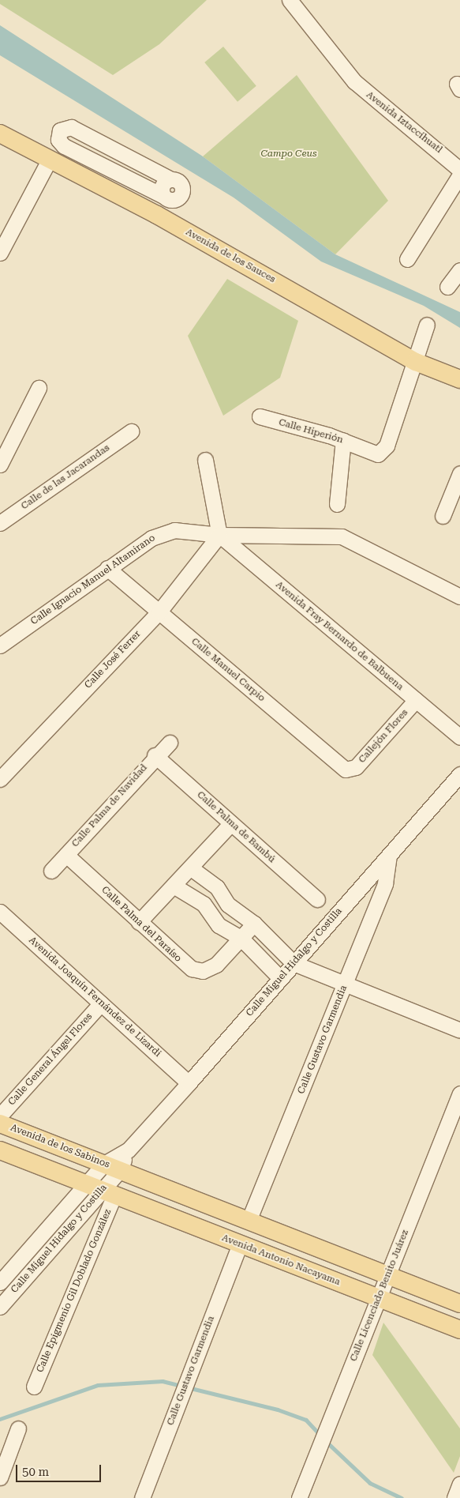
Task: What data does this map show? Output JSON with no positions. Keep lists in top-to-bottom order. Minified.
{"streets":{"main road":["Avenida de los Sauces","Avenida de los Sabinos","Avenida Antonio Nacayama"],"street":["Avenida Iztaccíhuatl","Calle Hiperión","Calle de las Jacarandas","Calle Ignacio Manuel Altamirano","Avenida Fray Bernardo de Balbuena","Calle José Ferrer","Calle Manuel Carpio","Callejón Flores","Calle Palma de Navidad","Calle Palma de Bambú","Calle Palma del Paraíso","Calle Miguel Hidalgo y Costilla","Avenida Joaquín Fernández de Lizardi","Calle Gustavo Garmendia","Calle General Ángel Flores","Calle Epigmenio Gil Doblado González","Calle Licenciado Benito Juárez"]},"crossings":[["Avenida de los Sauces","Calle Hiperión"],["Calle Ignacio Manuel Altamirano","Avenida Fray Bernardo de Balbuena"],["Calle Ignacio Manuel Altamirano","Calle José Ferrer"],["Calle Ignacio Manuel Altamirano","Calle Manuel Carpio"],["Avenida Fray Bernardo de Balbuena","Calle José Ferrer"],["Avenida Fray Bernardo de Balbuena","Callejón Flores"],["Calle José Ferrer","Calle Manuel Carpio"],["Calle Manuel Carpio","Callejón Flores"],["Calle Palma de Navidad","Calle Palma de Bambú"],["Calle Palma de Navidad","Calle Palma del Paraíso"],["Calle Miguel Hidalgo y Costilla","Avenida Joaquín Fernández de Lizardi"],["Calle Miguel Hidalgo y Costilla","Calle Gustavo Garmendia"],["Calle Miguel Hidalgo y Costilla","Avenida de los Sabinos"],["Calle Miguel Hidalgo y Costilla","Avenida Antonio Nacayama"],["Calle Miguel Hidalgo y Costilla","Calle Epigmenio Gil Doblado González"],["Avenida Joaquín Fernández de Lizardi","Calle General Ángel Flores"],["Calle Gustavo Garmendia","Avenida Antonio Nacayama"],["Avenida Antonio Nacayama","Calle Epigmenio Gil Doblado González"],["Avenida Antonio Nacayama","Calle Licenciado Benito Juárez"]],"parks":["Campo Ceus"],"scale_bar":"50 m"}
